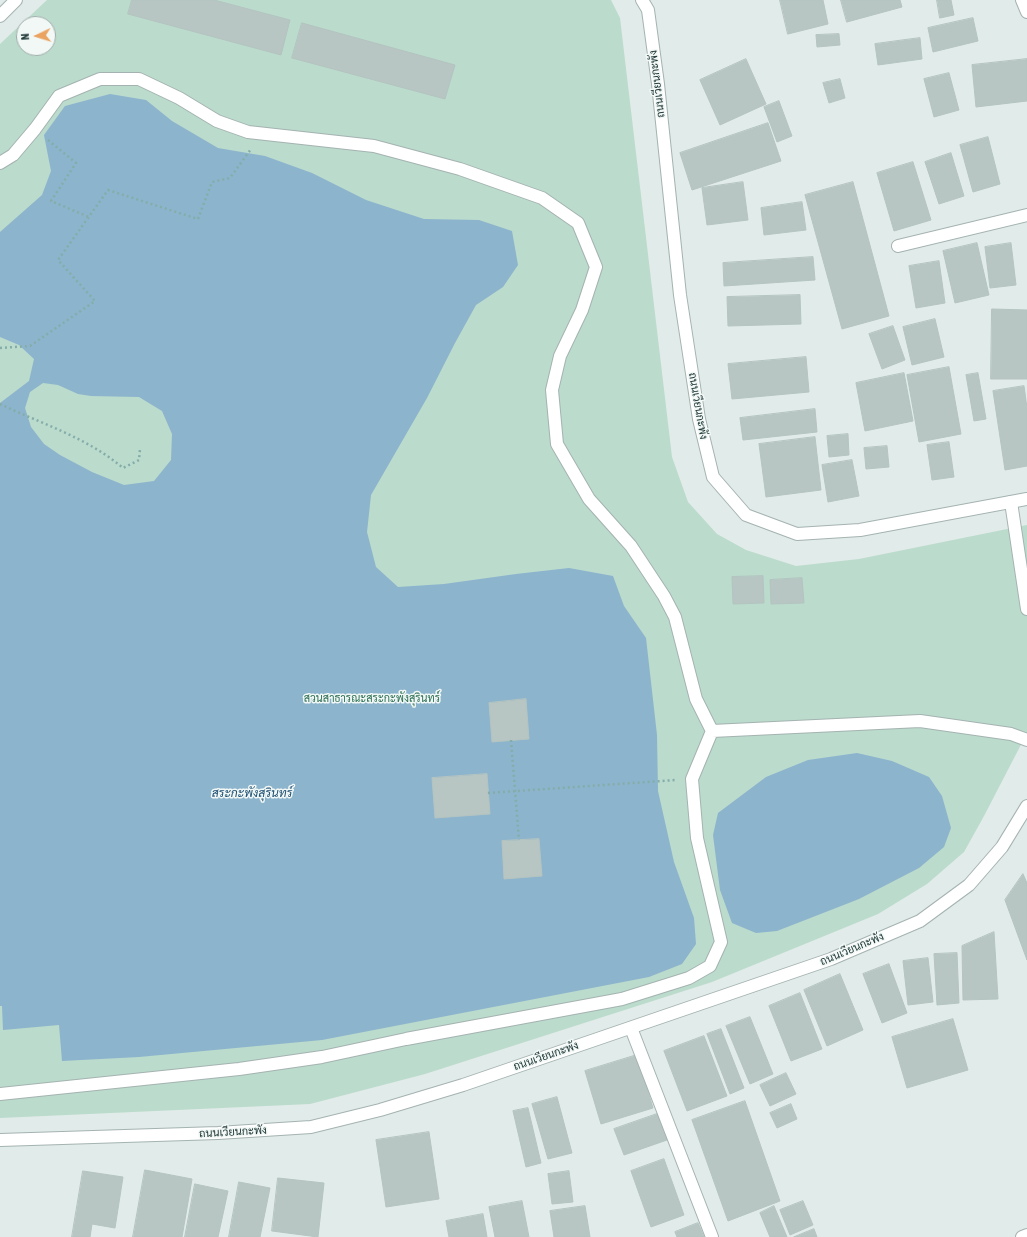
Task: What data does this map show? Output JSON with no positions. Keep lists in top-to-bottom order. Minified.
{"streets":{"street":["ถนนเวียนกะพัง"]},"water":["สระกะพังสุรินทร์"],"parks":["สวนสาธารณะสระกะพังสุรินทร์"],"north":"left"}
